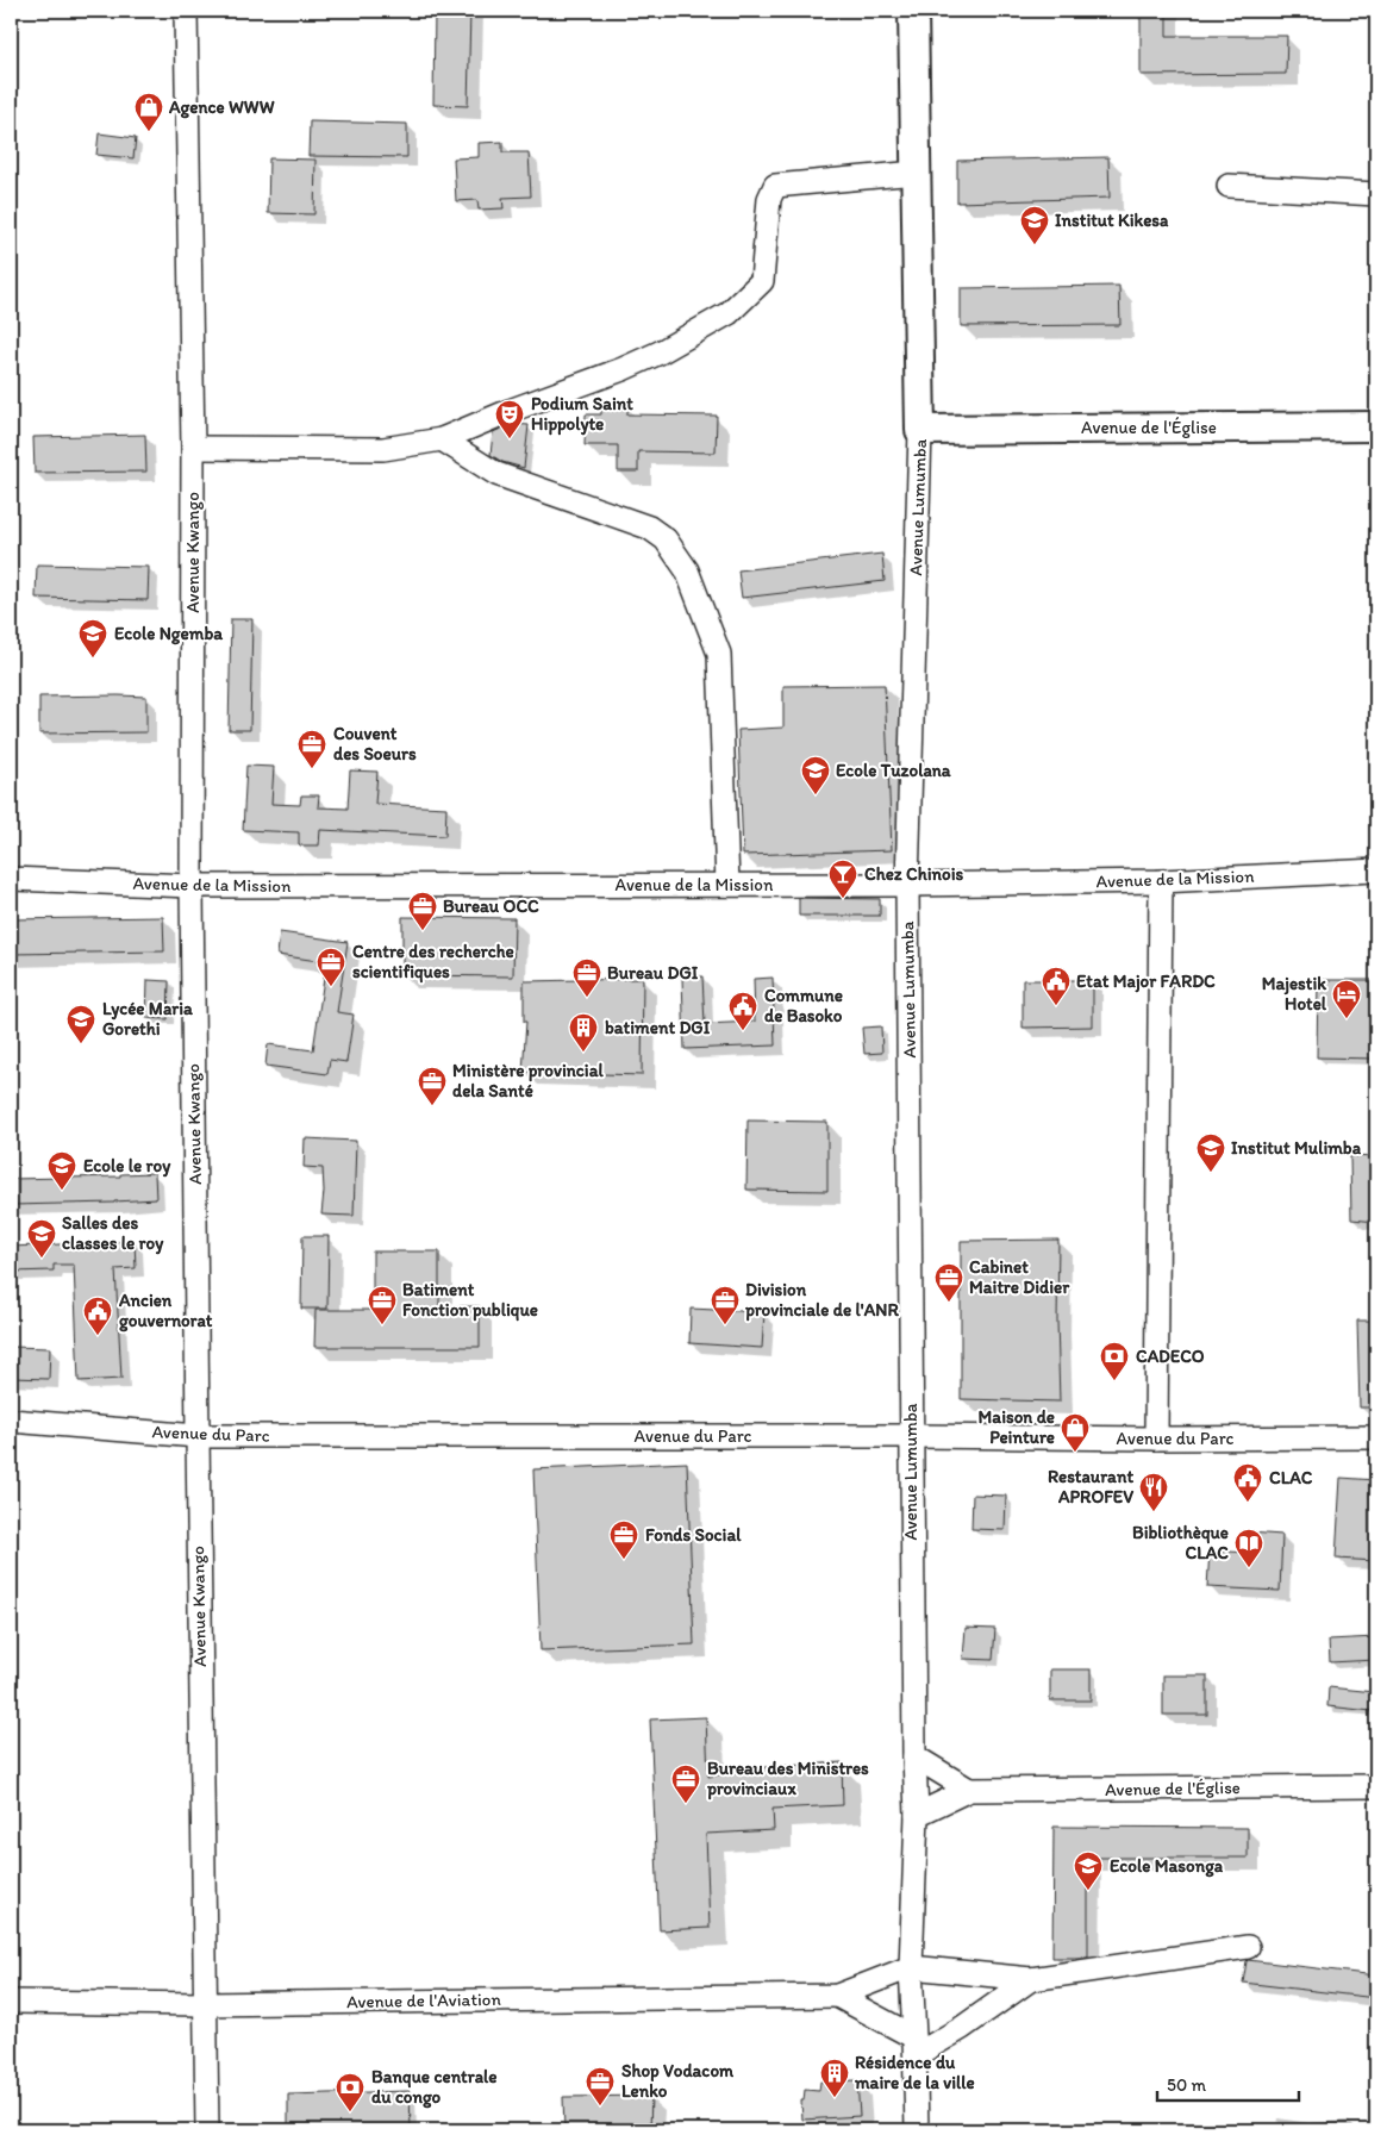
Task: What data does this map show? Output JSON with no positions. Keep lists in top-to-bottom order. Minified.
{"streets":{"main road":["Avenue de l'Église","Avenue Lumumba"],"street":["Avenue Kwango","Avenue de la Mission","Avenue du Parc","Avenue de l'Aviation"]},"crossings":[["Avenue de l'Église","Avenue Lumumba"],["Avenue Lumumba","Avenue de la Mission"],["Avenue Lumumba","Avenue du Parc"],["Avenue Lumumba","Avenue de l'Aviation"],["Avenue Kwango","Avenue de la Mission"],["Avenue Kwango","Avenue du Parc"],["Avenue Kwango","Avenue de l'Aviation"]],"places":{"shop":["Agence WWW","Maison de Peinture"],"school or university":["Institut Kikesa","Ecole Ngemba","Ecole Tuzolana","Lycée Maria Gorethi","Institut Mulimba","Ecole le roy","Salles des classes le roy","Ecole Masonga"],"theatre":["Podium Saint Hippolyte"],"office":["Couvent des Soeurs","Bureau OCC","Centre des recherche scientifiques","Bureau DGI","Ministère provincial dela Santé","Cabinet Maitre Didier","Batiment Fonction publique","Division provinciale de l'ANR","Fonds Social","Bureau des Ministres provinciaux","Shop Vodacom Lenko"],"bar":["Chez Chinois"],"public building":["Etat Major FARDC","Commune de Basoko","Ancien gouvernorat","CLAC"],"hotel":["Majestik Hotel"],"building":["batiment DGI","Résidence du maire de la ville"],"bank":["CADECO","Banque centrale du congo"],"restaurant":["Restaurant APROFEV"],"library":["Bibliothèque CLAC"]},"scale_bar":"50 m"}
